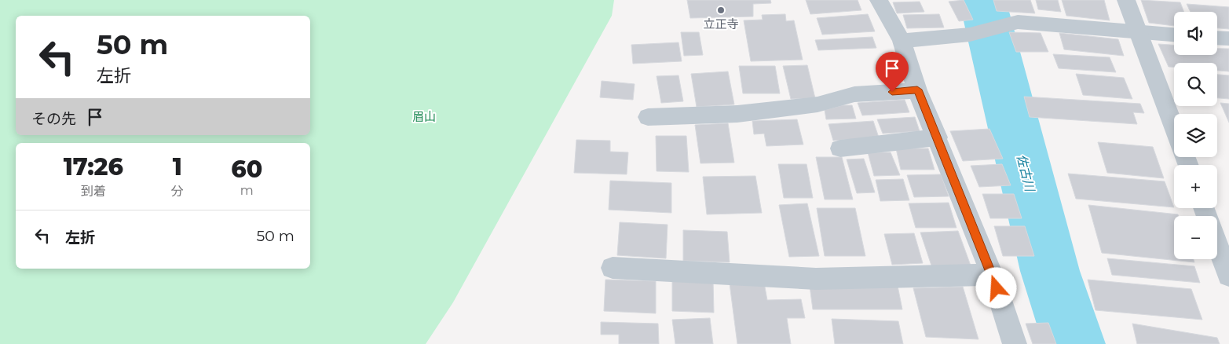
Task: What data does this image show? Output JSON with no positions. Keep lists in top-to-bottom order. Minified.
{"water":["佐古川"],"parks":["眉山"],"places":["立正寺"],"page":{"map_buttons":["+","−"],"turn":["50 m","左折"],"then":"その先","eta":["17:26","到着","1","分","60","m"],"list":[{"name":"左折","value":"50 m"}]}}
